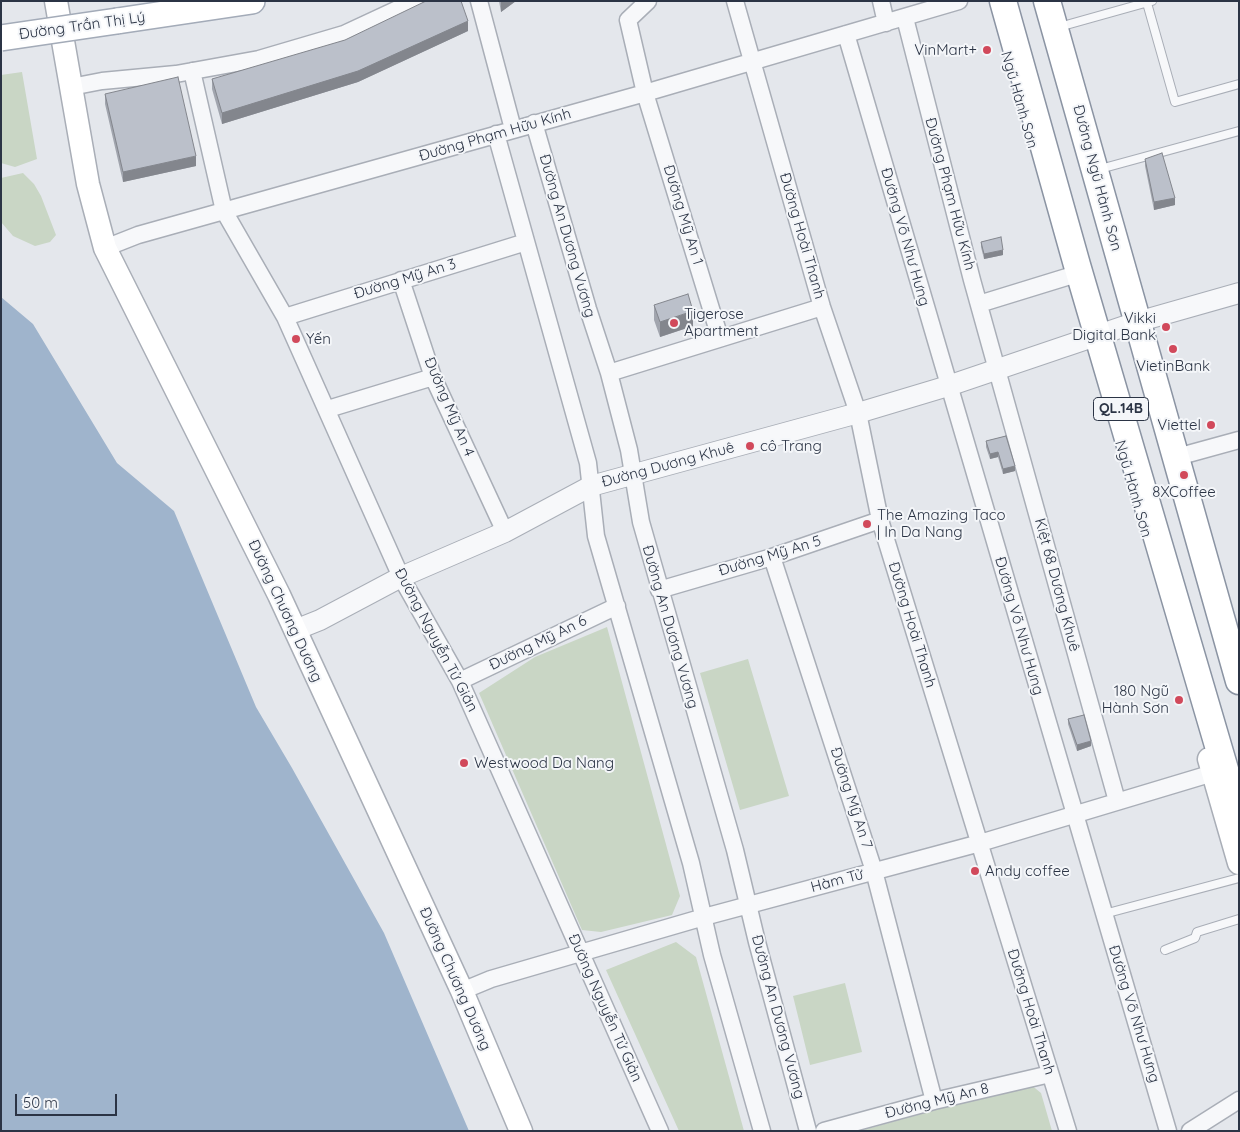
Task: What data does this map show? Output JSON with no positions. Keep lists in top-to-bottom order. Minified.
{"streets":{"highway":["Ngũ Hành Sơn","Đường Ngũ Hành Sơn","QL.14B"],"main road":["Đường Trần Thị Lý","Đường Chương Dương"],"street":["Đường Phạm Hữu Kính","Đường Mỹ An 1","Đường An Dương Vương","Đường Hoài Thanh","Đường Võ Như Hưng","Đường Mỹ An 3","Đường Mỹ An 4","Đường Dương Khuê","Đường Mỹ An 5","Kiệt 68 Dương Khuê","Đường Nguyễn Tử Giản","Đường Mỹ An 6","Đường Mỹ An 7","Hàm Tử","Đường Mỹ An 8"]},"crossings":[["Ngũ Hành Sơn","Đường Dương Khuê"],["Ngũ Hành Sơn","Hàm Tử"],["Đường Phạm Hữu Kính","Đường Mỹ An 1"],["Đường Phạm Hữu Kính","Đường An Dương Vương"],["Đường Phạm Hữu Kính","Đường Hoài Thanh"],["Đường Phạm Hữu Kính","Đường Võ Như Hưng"],["Đường Phạm Hữu Kính","Đường Dương Khuê"],["Đường Phạm Hữu Kính","Kiệt 68 Dương Khuê"],["Đường Phạm Hữu Kính","Đường Chương Dương"],["Đường Phạm Hữu Kính","Đường Nguyễn Tử Giản"],["Đường Ngũ Hành Sơn","QL.14B"],["Đường Ngũ Hành Sơn","Đường Dương Khuê"],["Đường An Dương Vương","Đường Dương Khuê"],["Đường An Dương Vương","Đường Mỹ An 5"],["Đường An Dương Vương","Hàm Tử"],["Đường Hoài Thanh","Đường Dương Khuê"],["Đường Hoài Thanh","Đường Mỹ An 5"],["Đường Hoài Thanh","Hàm Tử"],["Đường Hoài Thanh","Đường Mỹ An 8"],["Đường Võ Như Hưng","Đường Dương Khuê"],["Đường Võ Như Hưng","Hàm Tử"],["Đường Mỹ An 3","Đường Mỹ An 4"],["Đường Mỹ An 3","Đường Nguyễn Tử Giản"],["Đường Mỹ An 4","Đường Dương Khuê"],["Đường Dương Khuê","Kiệt 68 Dương Khuê"],["Đường Dương Khuê","Đường Chương Dương"],["Đường Dương Khuê","Đường Nguyễn Tử Giản"],["Đường Mỹ An 5","Đường Mỹ An 7"],["Kiệt 68 Dương Khuê","Hàm Tử"],["Đường Chương Dương","Hàm Tử"],["Đường Nguyễn Tử Giản","Đường Mỹ An 6"],["Đường Nguyễn Tử Giản","Hàm Tử"],["Đường Mỹ An 7","Hàm Tử"],["Đường Mỹ An 7","Đường Mỹ An 8"]],"places":["VinMart+","Tigerose Apartment","Vikki Digital Bank","Yến","VietinBank","Viettel","cô Trang","8XCoffee","The Amazing Taco | In Da Nang","180 Ngũ Hành Sơn","Westwood Da Nang","Andy coffee"],"scale_bar":"50 m"}
